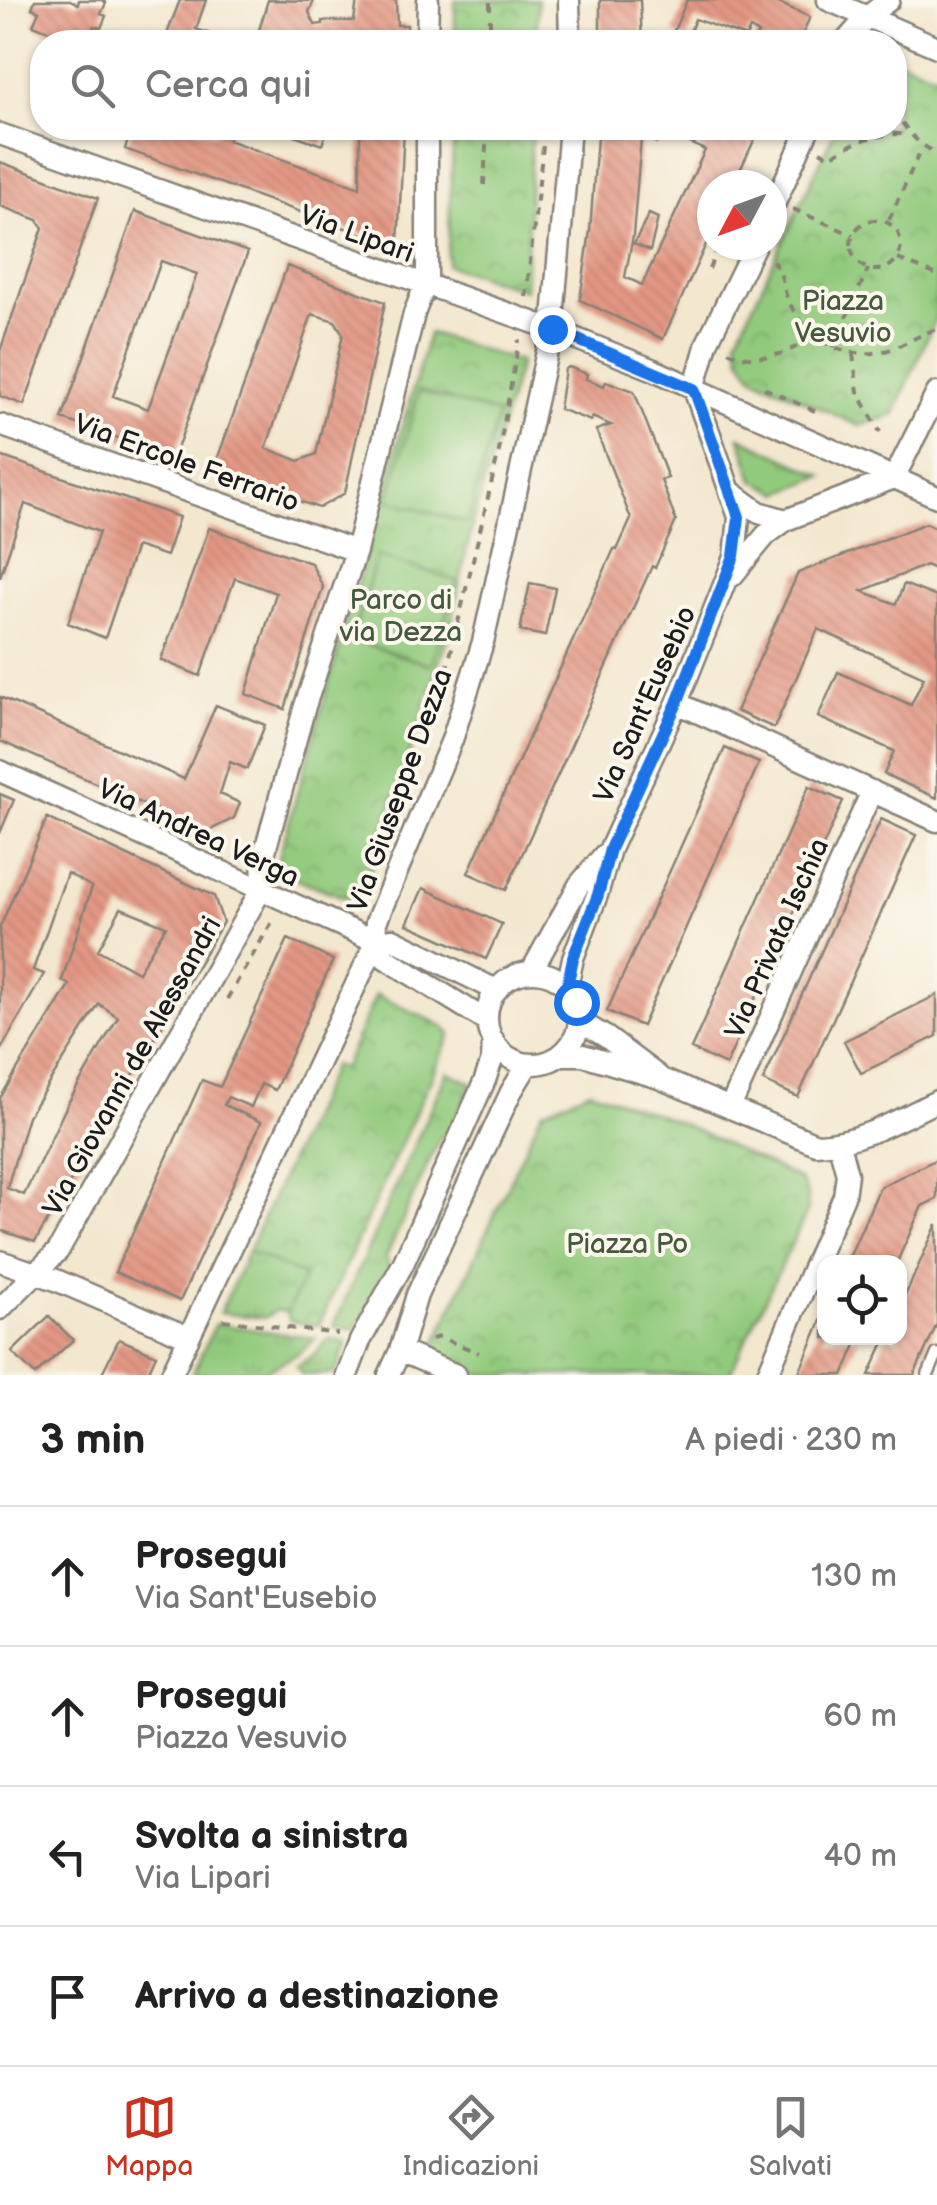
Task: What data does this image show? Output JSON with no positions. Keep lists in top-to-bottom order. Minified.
{"streets":{"street":["Via Lipari","Via Ercole Ferrario","Via Sant'Eusebio","Via Giuseppe Dezza","Via Andrea Verga","Via Privata Ischia","Via Giovanni de Alessandri"]},"crossings":[["Via Lipari","Via Giuseppe Dezza"],["Via Giuseppe Dezza","Via Andrea Verga"],["Via Andrea Verga","Via Giovanni de Alessandri"]],"parks":["Piazza Vesuvio","Parco di via Dezza","Piazza Po"],"north":"bottom left","page":{"search":"Cerca qui","heading":["3 min","A piedi · 230 m"],"list":[["Prosegui","Via Sant'Eusebio","130 m"],["Prosegui","Piazza Vesuvio","60 m"],["Svolta a sinistra","Via Lipari","40 m"],"Arrivo a destinazione"],"nav":["Mappa","Indicazioni","Salvati"]}}
